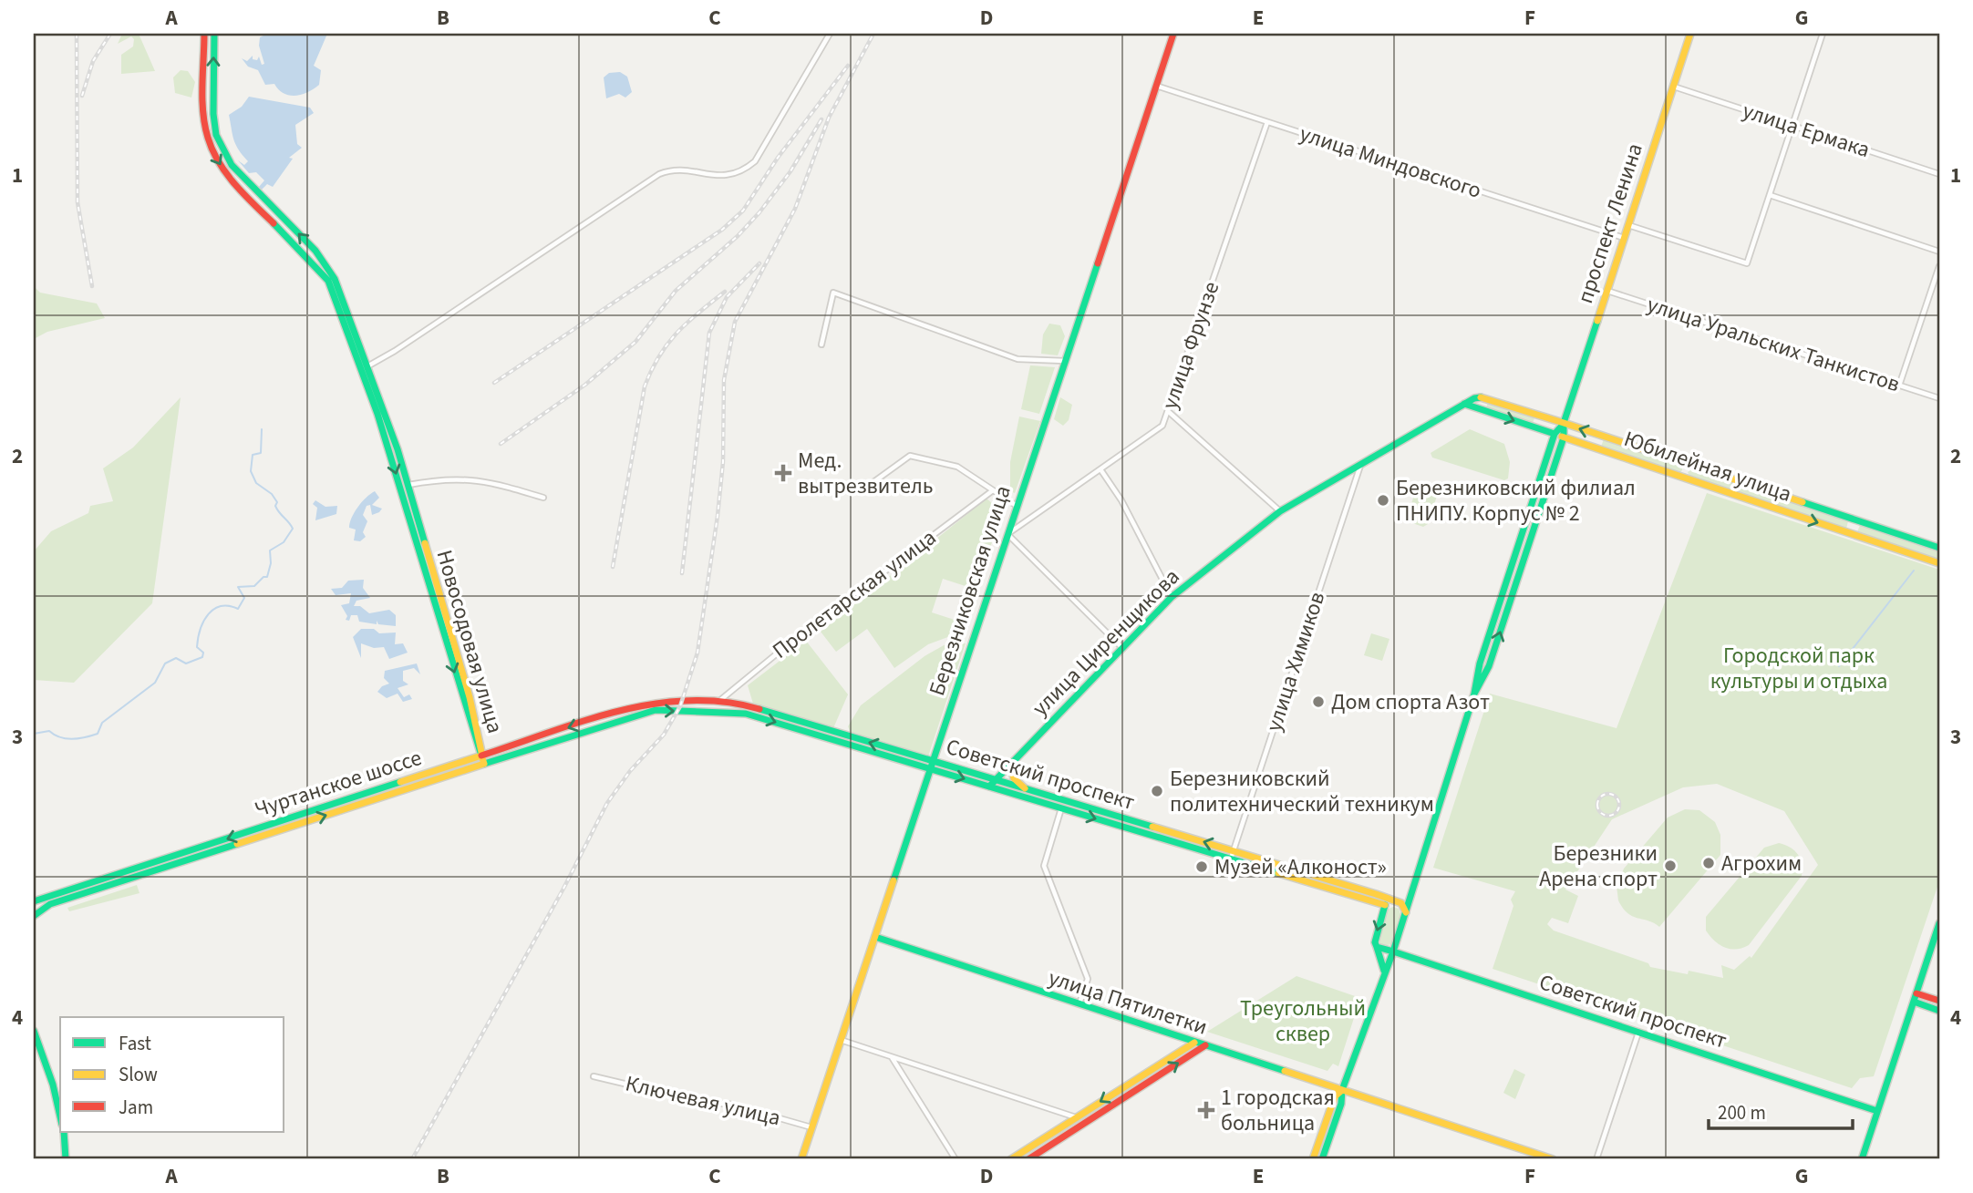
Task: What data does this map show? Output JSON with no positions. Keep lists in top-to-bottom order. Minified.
{"streets":{"main road":["проспект Ленина","Юбилейная улица","Березниковская улица","Новосодовая улица","улица Циренщикова","Советский проспект","Чуртанское шоссе","улица Пятилетки"],"street":["улица Ермака","улица Миндовского","улица Уральских Танкистов","улица Фрунзе","Пролетарская улица","улица Химиков","Ключевая улица"]},"crossings":[["улица Ермака","проспект Ленина"],["улица Миндовского","проспект Ленина"],["улица Миндовского","улица Фрунзе"],["улица Миндовского","Березниковская улица"],["проспект Ленина","улица Уральских Танкистов"],["проспект Ленина","Юбилейная улица"],["проспект Ленина","Советский проспект"],["проспект Ленина","улица Пятилетки"],["улица Фрунзе","Березниковская улица"],["Юбилейная улица","улица Циренщикова"],["Березниковская улица","Советский проспект"],["Березниковская улица","улица Пятилетки"],["Березниковская улица","Ключевая улица"],["Пролетарская улица","Советский проспект"],["Новосодовая улица","Чуртанское шоссе"],["улица Циренщикова","улица Химиков"],["улица Циренщикова","Советский проспект"],["улица Химиков","Советский проспект"],["Советский проспект","Чуртанское шоссе"]],"parks":["Городской парк культуры и отдыха","Треугольный сквер"],"places":{"health":["Мед. вытрезвитель","1 городская больница"],"other":["Березниковский филиал ПНИПУ. Корпус № 2","Дом спорта Азот","Березниковский политехнический техникум","Агрохим","Березники Арена спорт","Музей «Алконост»"]},"legend":["Fast","Slow","Jam"],"scale_bar":"200 m","grid":{"columns":["A","B","C","D","E","F","G"],"rows":["1","2","3","4"]}}
